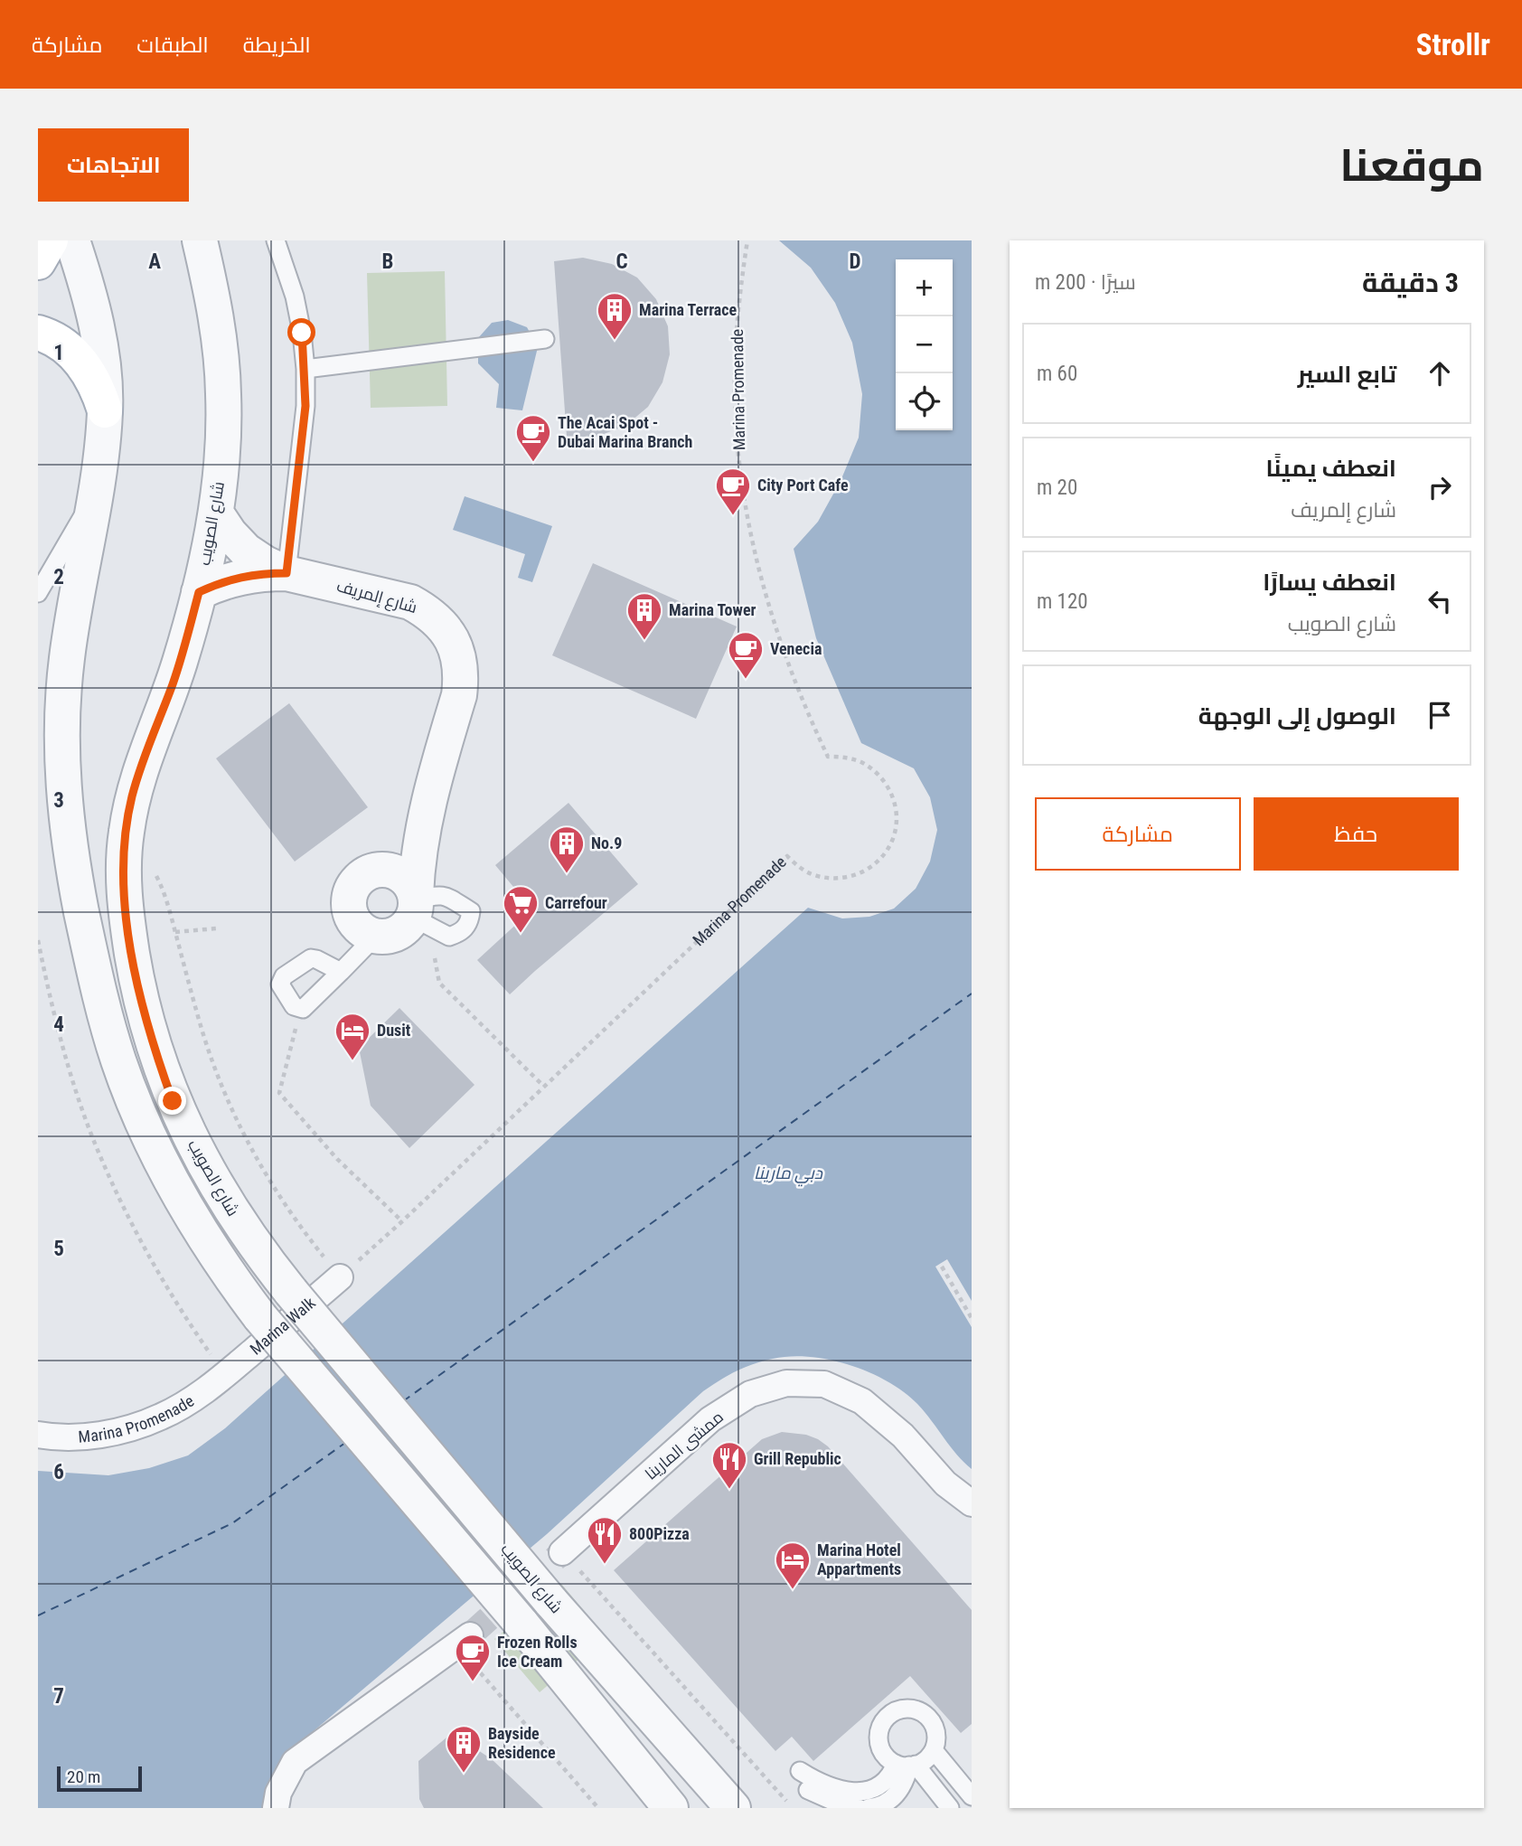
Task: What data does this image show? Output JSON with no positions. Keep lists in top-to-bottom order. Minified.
{"streets":{"street":["Marina Promenade","شارع الصويب","شارع إلمريف","Marina Walk","ممشى المارينا"]},"crossings":[["Marina Promenade","Marina Walk"],["شارع الصويب","شارع إلمريف"]],"water":["دبي مارينا"],"places":{"building":["Marina Terrace","Marina Tower","No.9","Bayside Residence"],"cafe":["The Acai Spot - Dubai Marina Branch","City Port Cafe","Venecia","Frozen Rolls Ice Cream"],"supermarket":["Carrefour"],"hotel":["Dusit","Marina Hotel Appartments"],"restaurant":["Grill Republic","800Pizza"]},"scale_bar":"20 m","page":{"header":"Strollr","nav":["الخريطة","الطبقات","مشاركة"],"title":"موقعنا","buttons":["الاتجاهات",["حفظ","مشاركة"]],"heading":["3 دقيقة","سيرًا · 200 m"],"map_buttons":["+","−"],"list":[["تابع السير","60 m"],["انعطف يمينًا","شارع إلمريف","20 m"],["انعطف يسارًا","شارع الصويب","120 m"],"الوصول إلى الوجهة"],"scale":"20 m"},"grid":{"columns":["A","B","C","D"],"rows":["1","2","3","4","5","6","7"]}}
